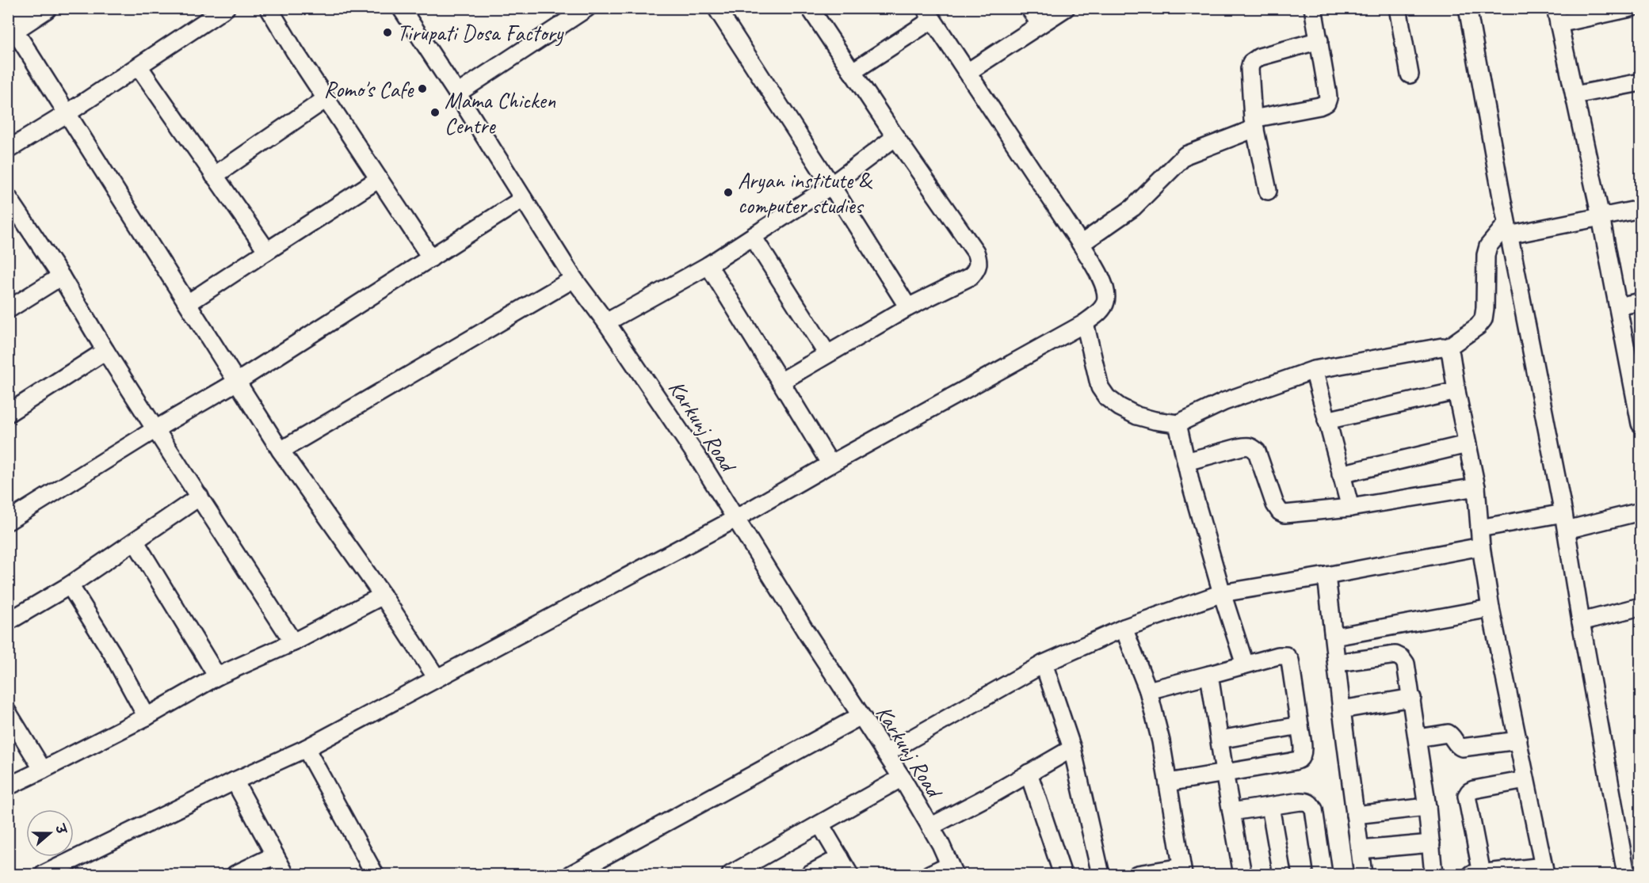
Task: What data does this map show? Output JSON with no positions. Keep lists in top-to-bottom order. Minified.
{"streets":{"street":["Karkunj Road"]},"places":["Tirupati Dosa Factory","Romo's Cafe","Mama Chicken Centre","Aryan institute & computer studies"],"north":"right"}
